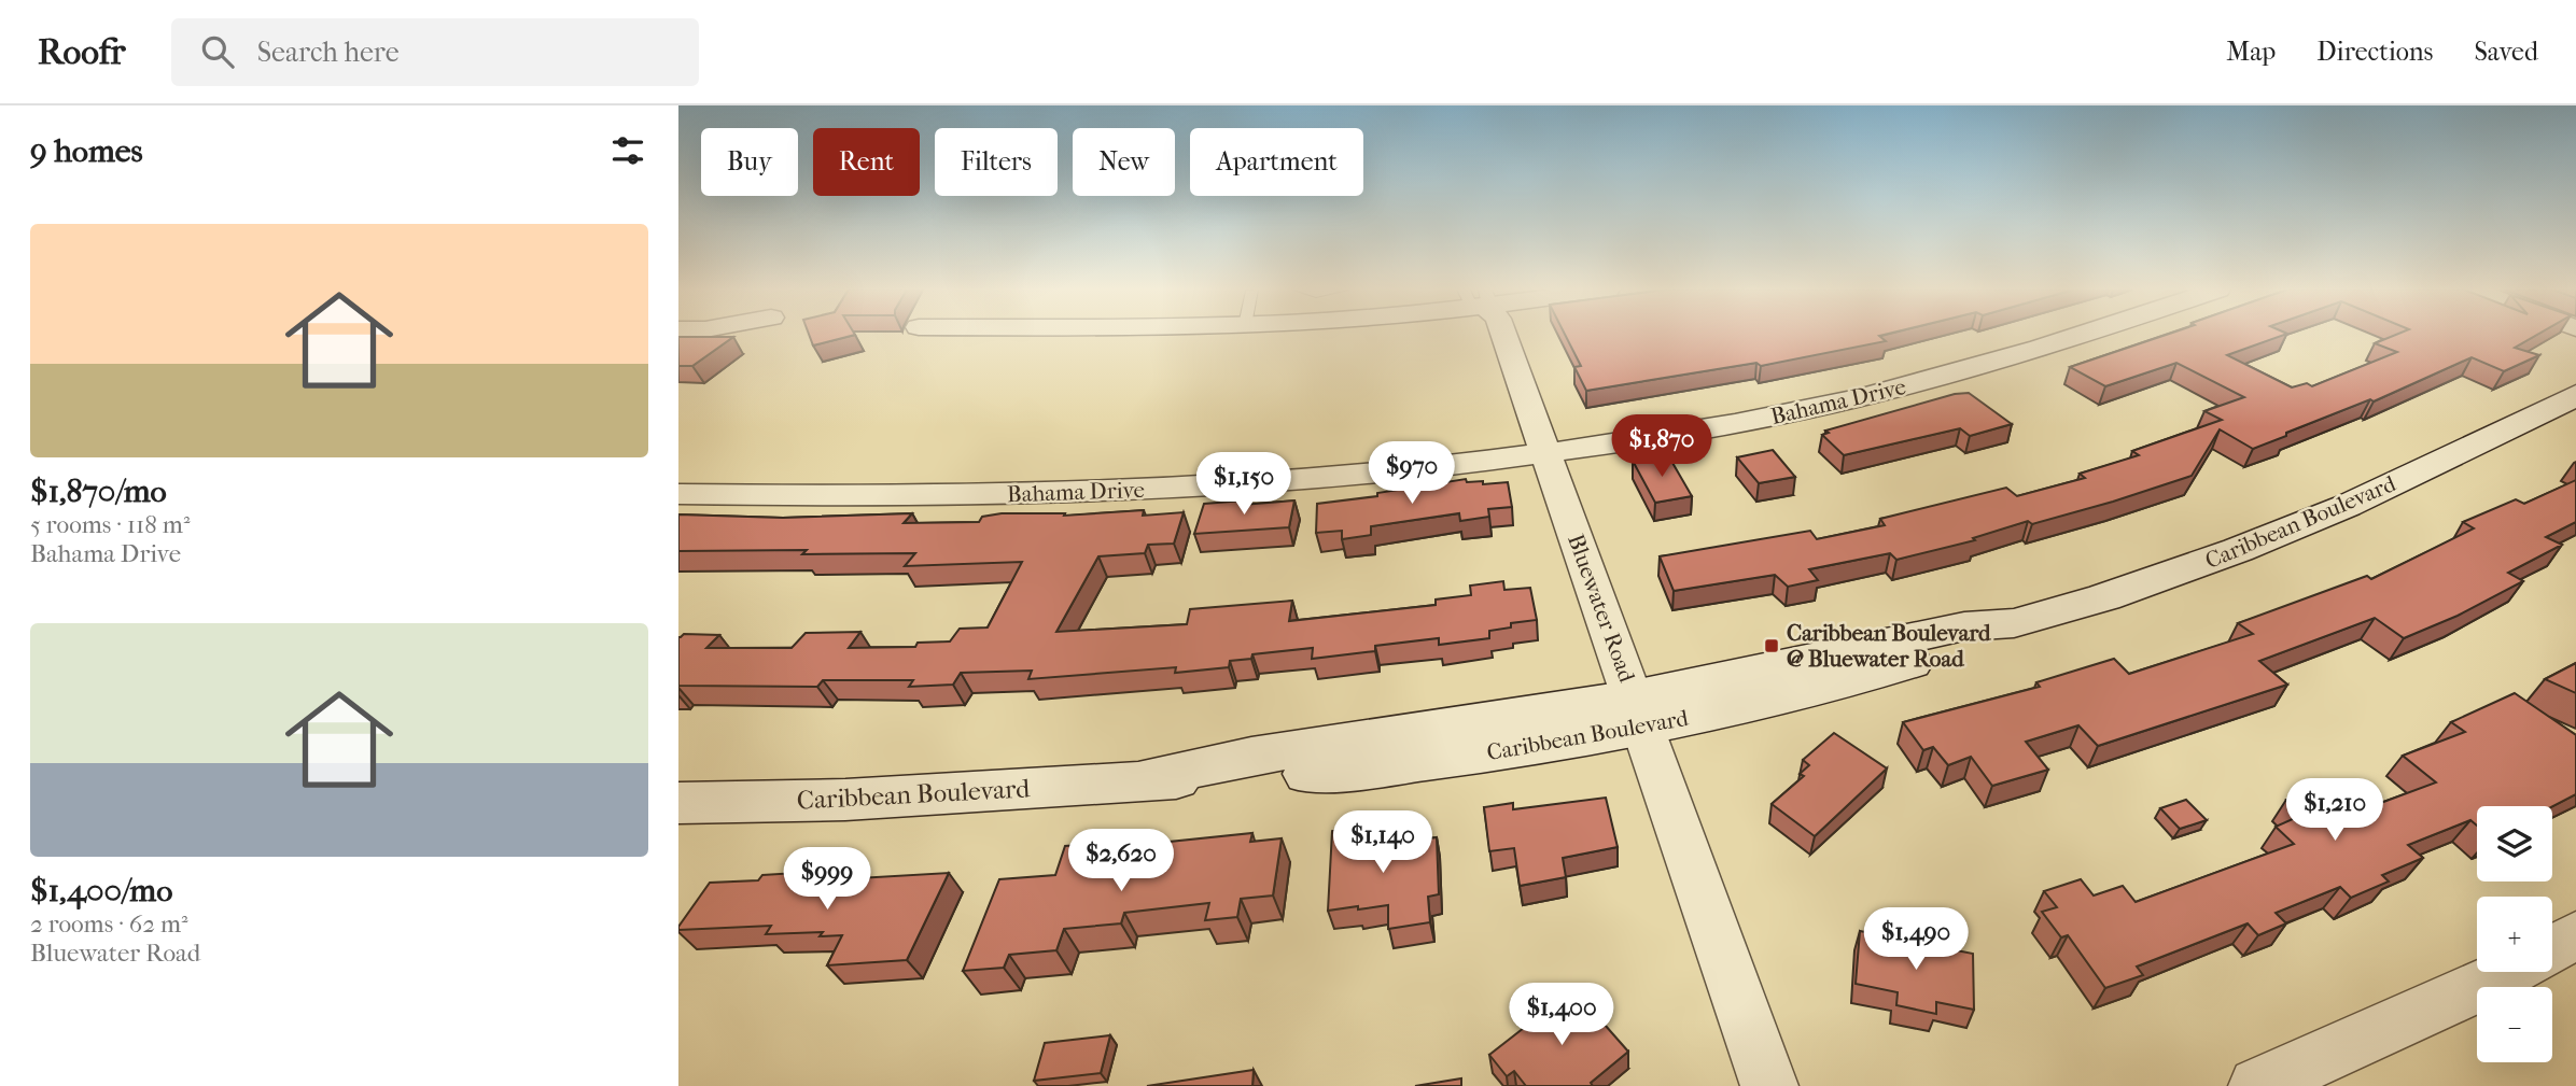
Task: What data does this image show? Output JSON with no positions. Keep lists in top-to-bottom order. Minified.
{"streets":{"street":["Bahama Drive","Caribbean Boulevard","Bluewater Road"]},"crossings":[["Bahama Drive","Bluewater Road"],["Caribbean Boulevard","Bluewater Road"]],"places":{"transit":["Caribbean Boulevard @ Bluewater Road"]},"page":{"header":"Roofr","search":"Search here","nav":["Map","Directions","Saved"],"heading":"9 homes","chip":["Buy","Rent","Filters","New","Apartment"],"list":[{"name":"$1,870/mo","note":"5 rooms · 118 m² · Bahama Drive"},{"name":"$1,400/mo","note":"2 rooms · 62 m² · Bluewater Road"}],"price":["$1,870","$970","$1,150","$1,210","$1,140","$2,620","$999","$1,490","$1,400"],"map_buttons":["+","−"]}}
